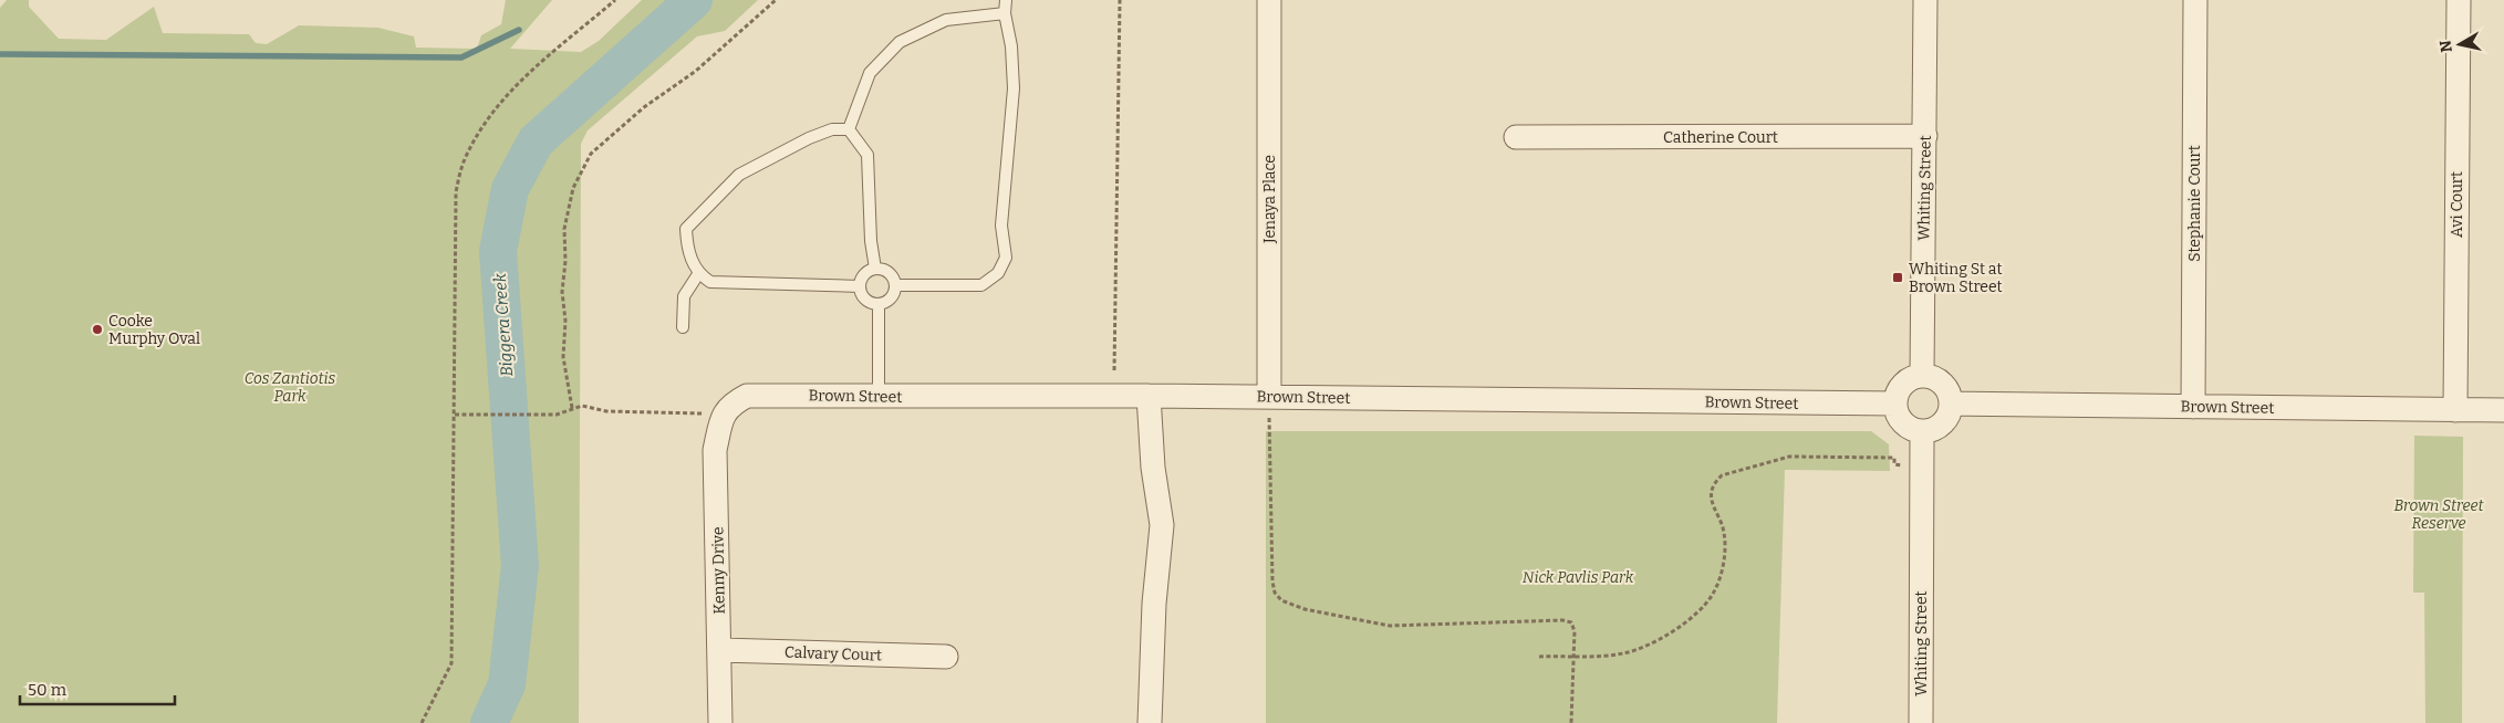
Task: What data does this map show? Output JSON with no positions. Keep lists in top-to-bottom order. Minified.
{"streets":{"street":["Catherine Court","Whiting Street","Jenaya Place","Stephanie Court","Avi Court","Brown Street","Kenny Drive","Calvary Court"]},"crossings":[["Catherine Court","Whiting Street"],["Whiting Street","Brown Street"],["Jenaya Place","Brown Street"],["Stephanie Court","Brown Street"],["Avi Court","Brown Street"],["Brown Street","Kenny Drive"],["Kenny Drive","Calvary Court"]],"water":["Biggera Creek"],"parks":["Cos Zantiotis Park","Brown Street Reserve","Nick Pavlis Park"],"places":{"transit":["Whiting St at Brown Street"],"other":["Cooke Murphy Oval"]},"scale_bar":"50 m","north":"left"}
